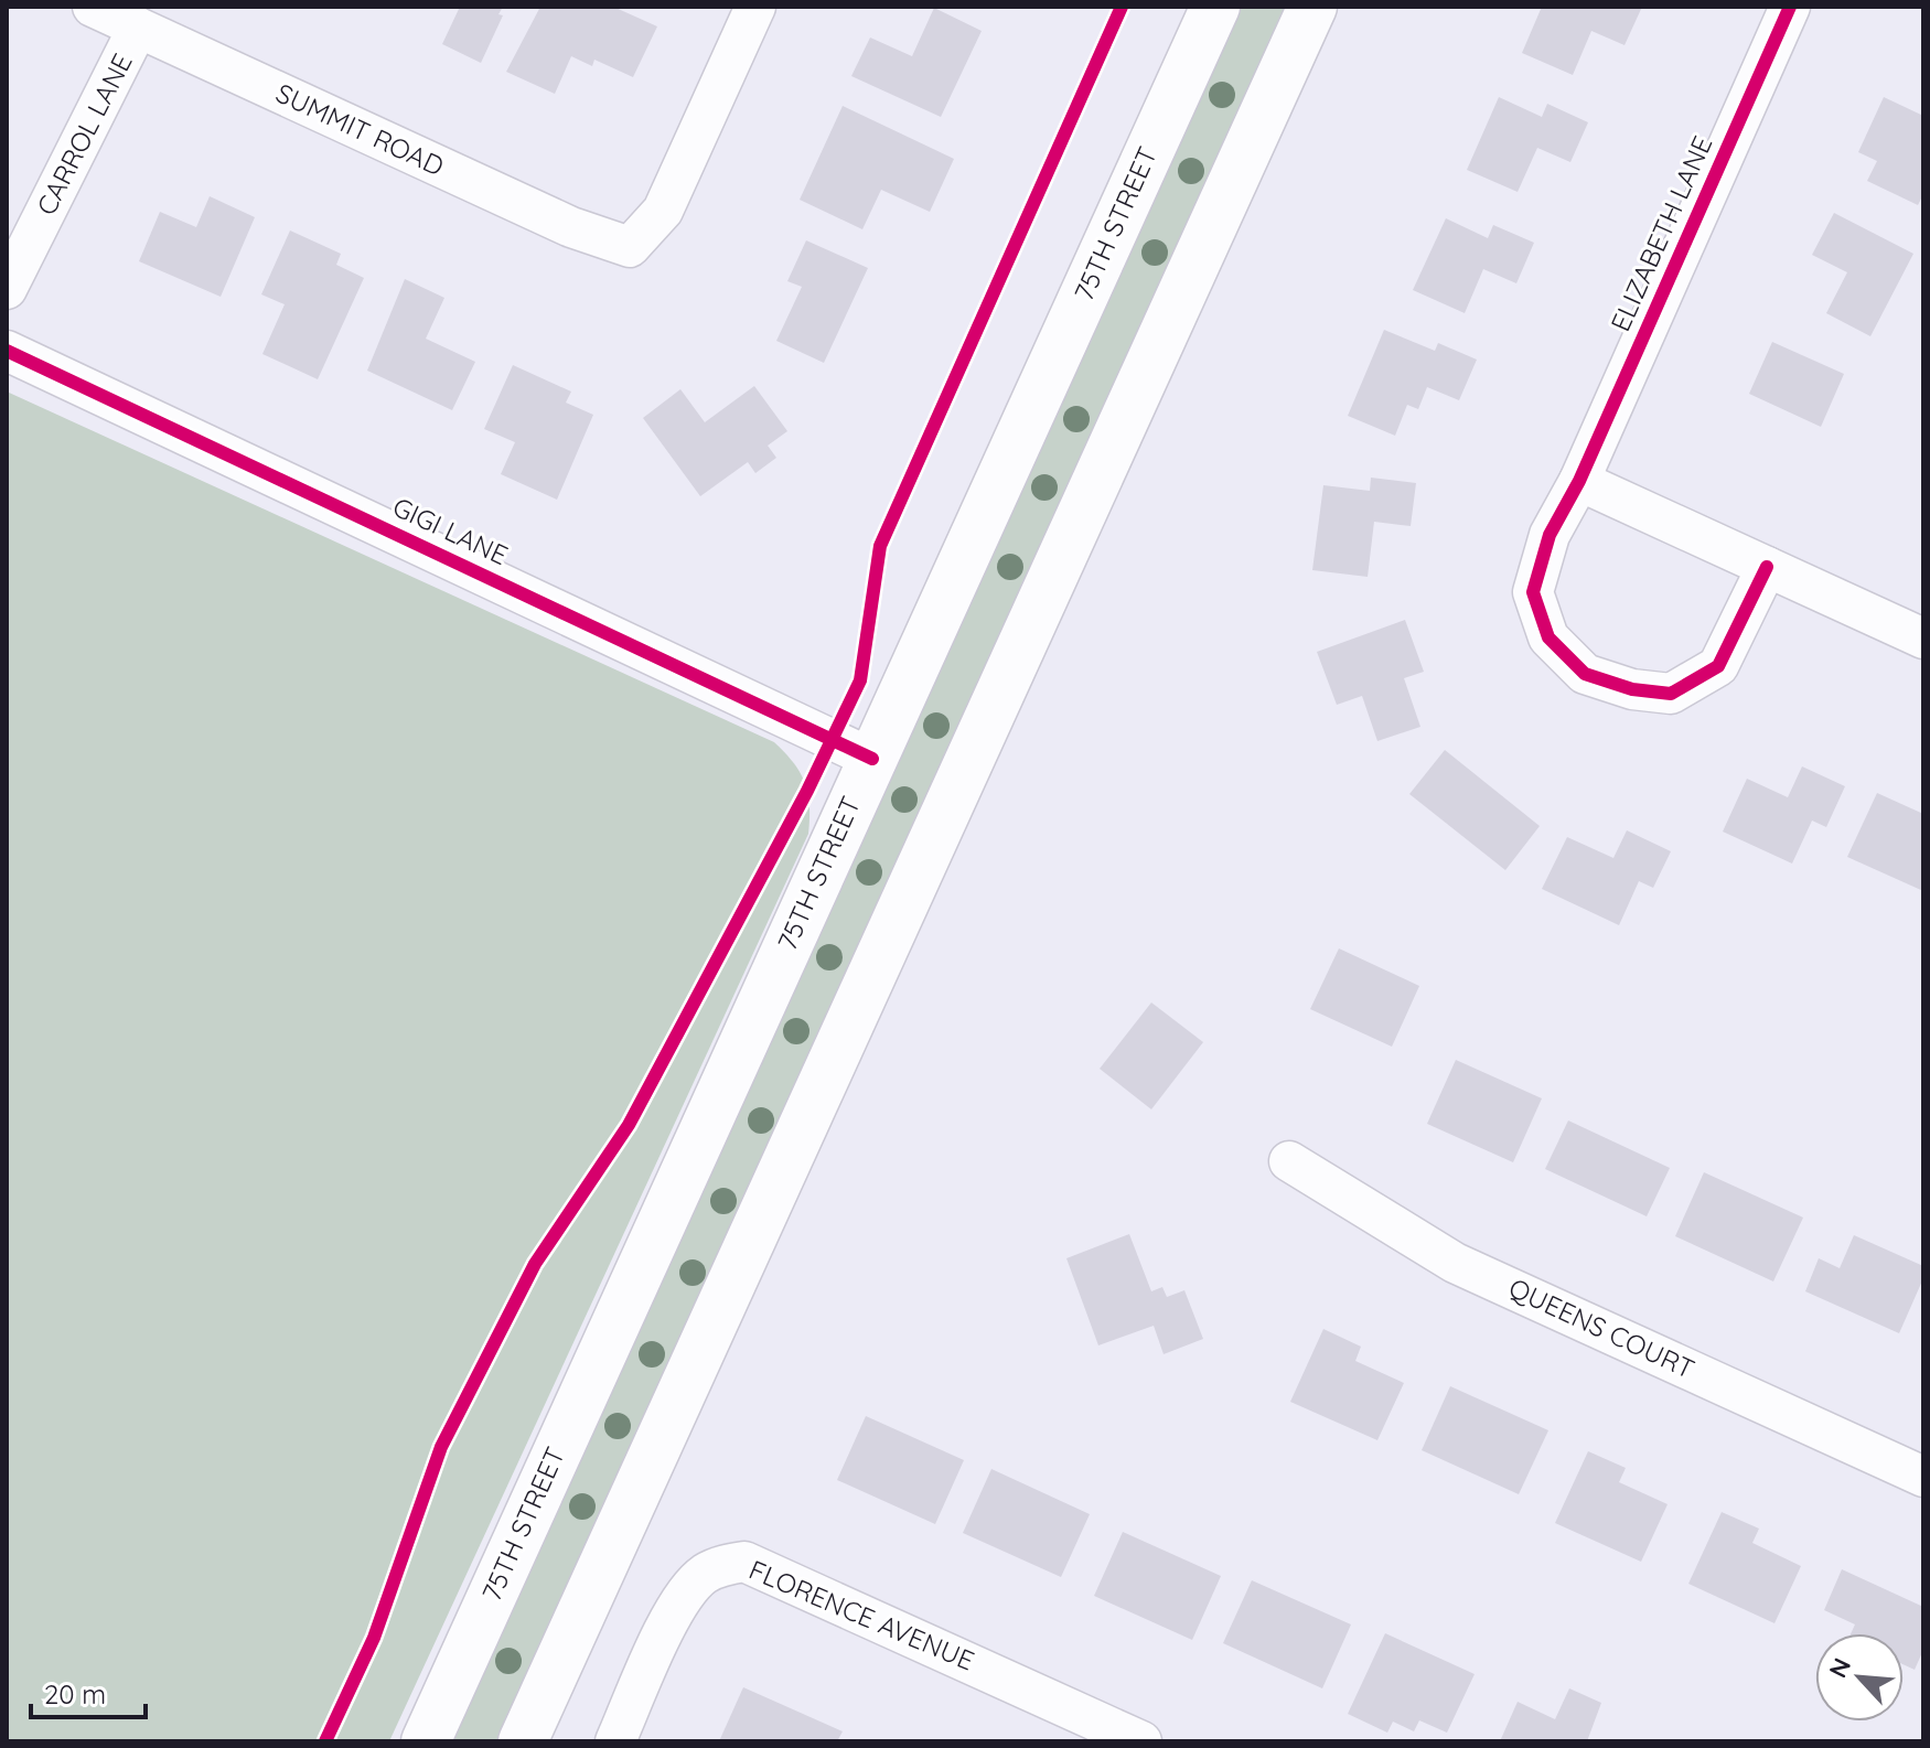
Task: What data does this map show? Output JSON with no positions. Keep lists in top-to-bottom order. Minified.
{"streets":{"main road":["75TH STREET"],"street":["SUMMIT ROAD","CARROL LANE","ELIZABETH LANE","GIGI LANE","QUEENS COURT","FLORENCE AVENUE"]},"crossings":[["SUMMIT ROAD","CARROL LANE"],["75TH STREET","GIGI LANE"]],"scale_bar":"20 m","north":"top left"}
